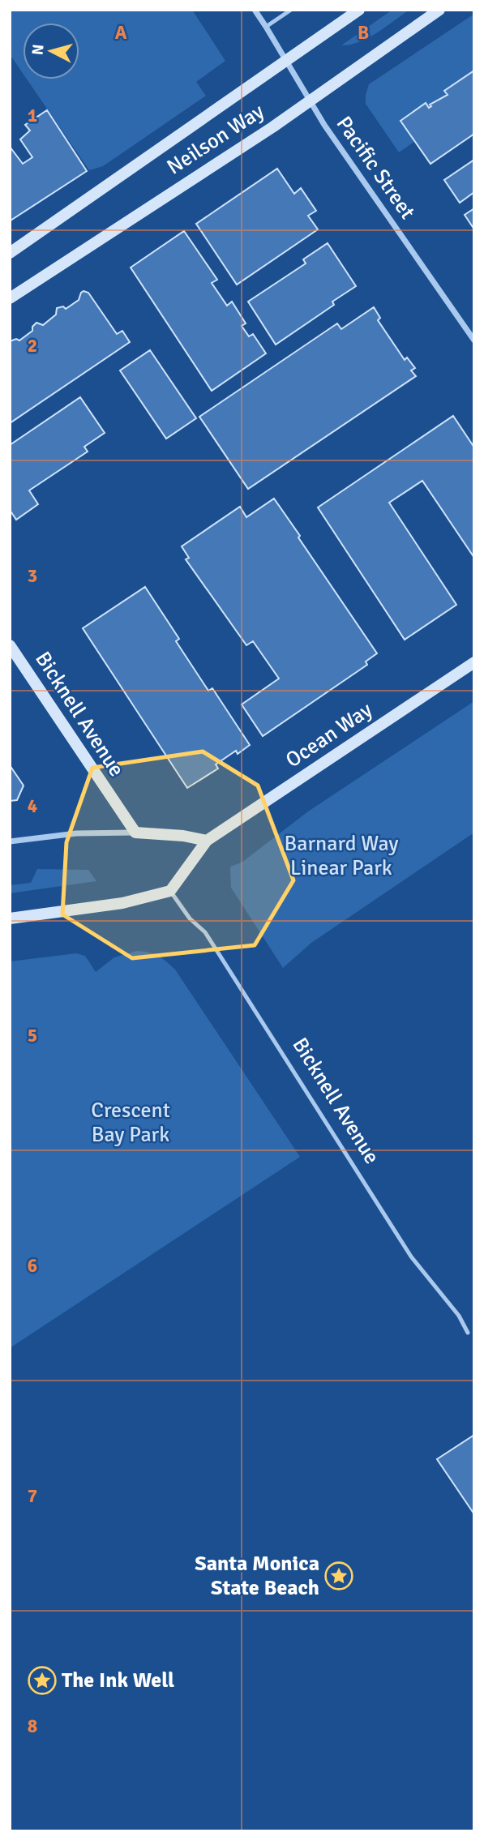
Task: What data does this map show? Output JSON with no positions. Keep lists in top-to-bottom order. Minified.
{"streets":{"main road":["Neilson Way","Bicknell Avenue","Ocean Way"],"street":["Pacific Street"]},"crossings":[["Neilson Way","Pacific Street"],["Bicknell Avenue","Ocean Way"]],"parks":["Barnard Way Linear Park","Crescent Bay Park"],"places":{"place":["Santa Monica State Beach","The Ink Well"]},"north":"left","grid":{"columns":["A","B"],"rows":["1","2","3","4","5","6","7","8"]}}
